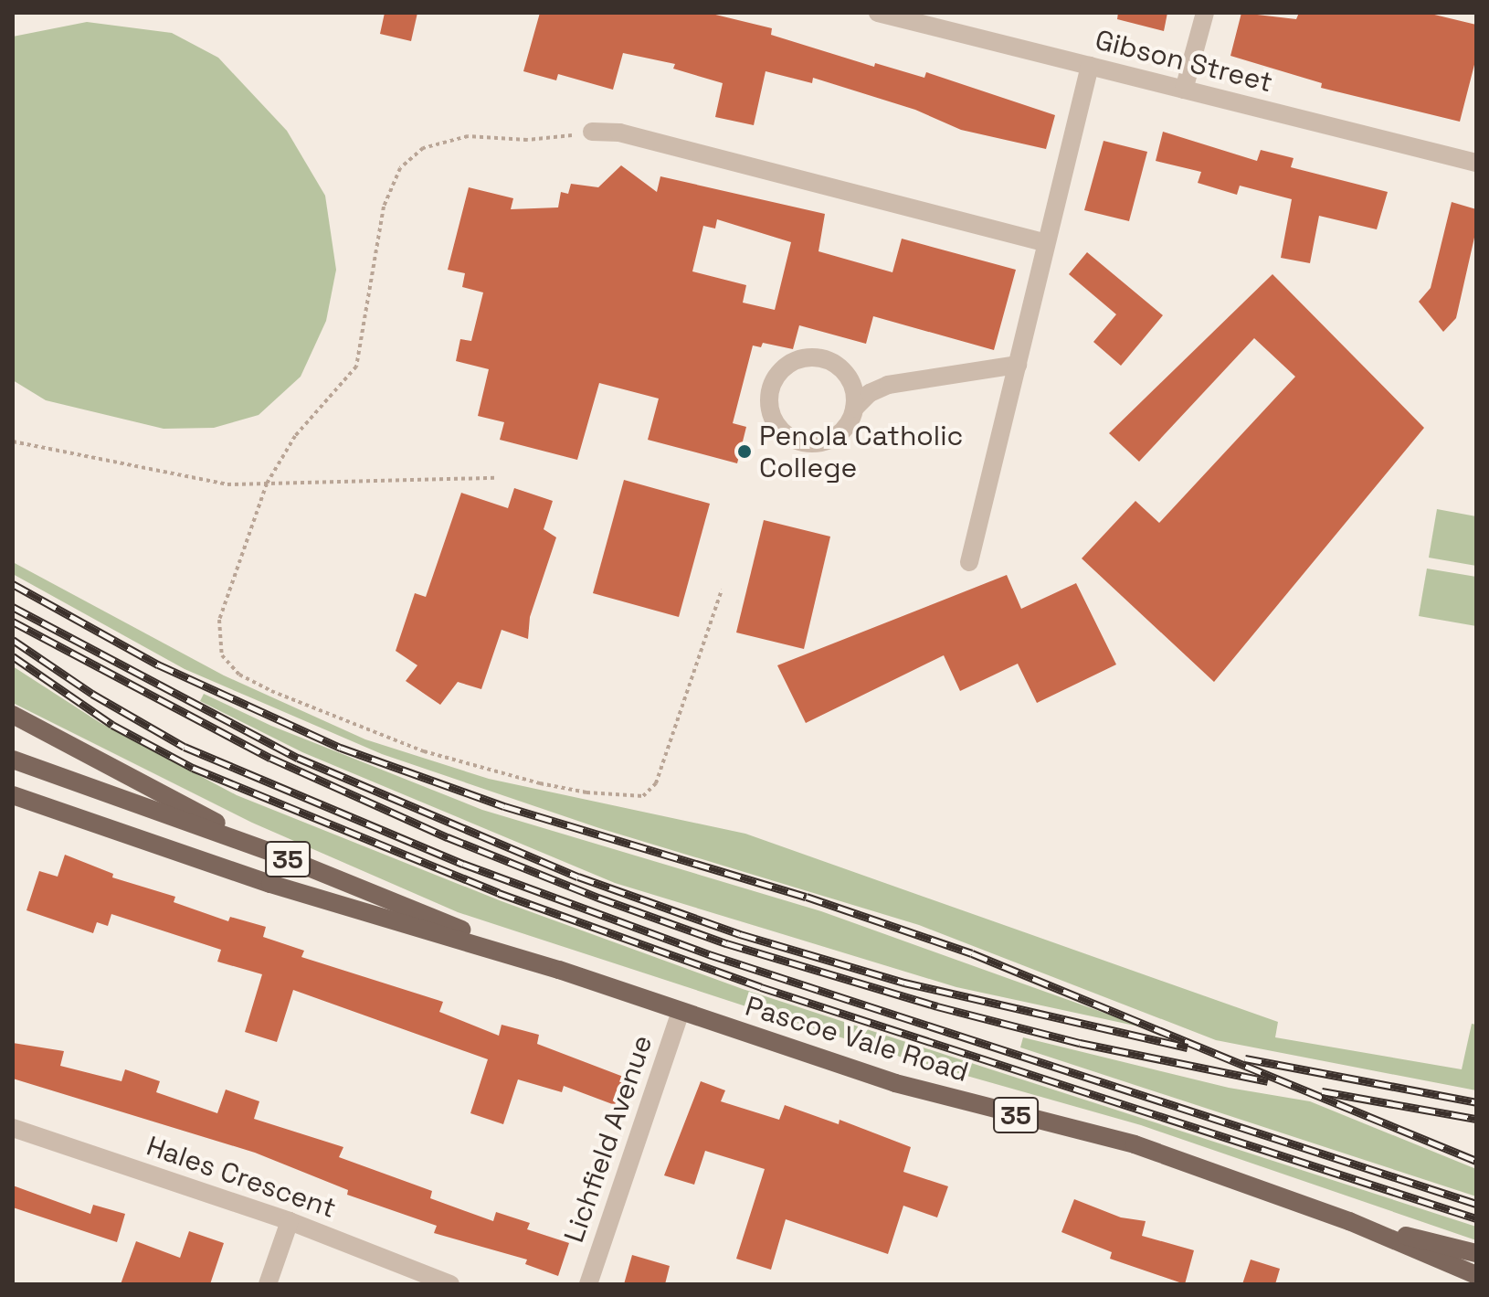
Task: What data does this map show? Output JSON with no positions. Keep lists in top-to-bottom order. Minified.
{"streets":{"main road":["35","Pascoe Vale Road"],"street":["Gibson Street","Lichfield Avenue","Hales Crescent"]},"crossings":[["Pascoe Vale Road","Lichfield Avenue"]],"places":["Penola Catholic College"]}
